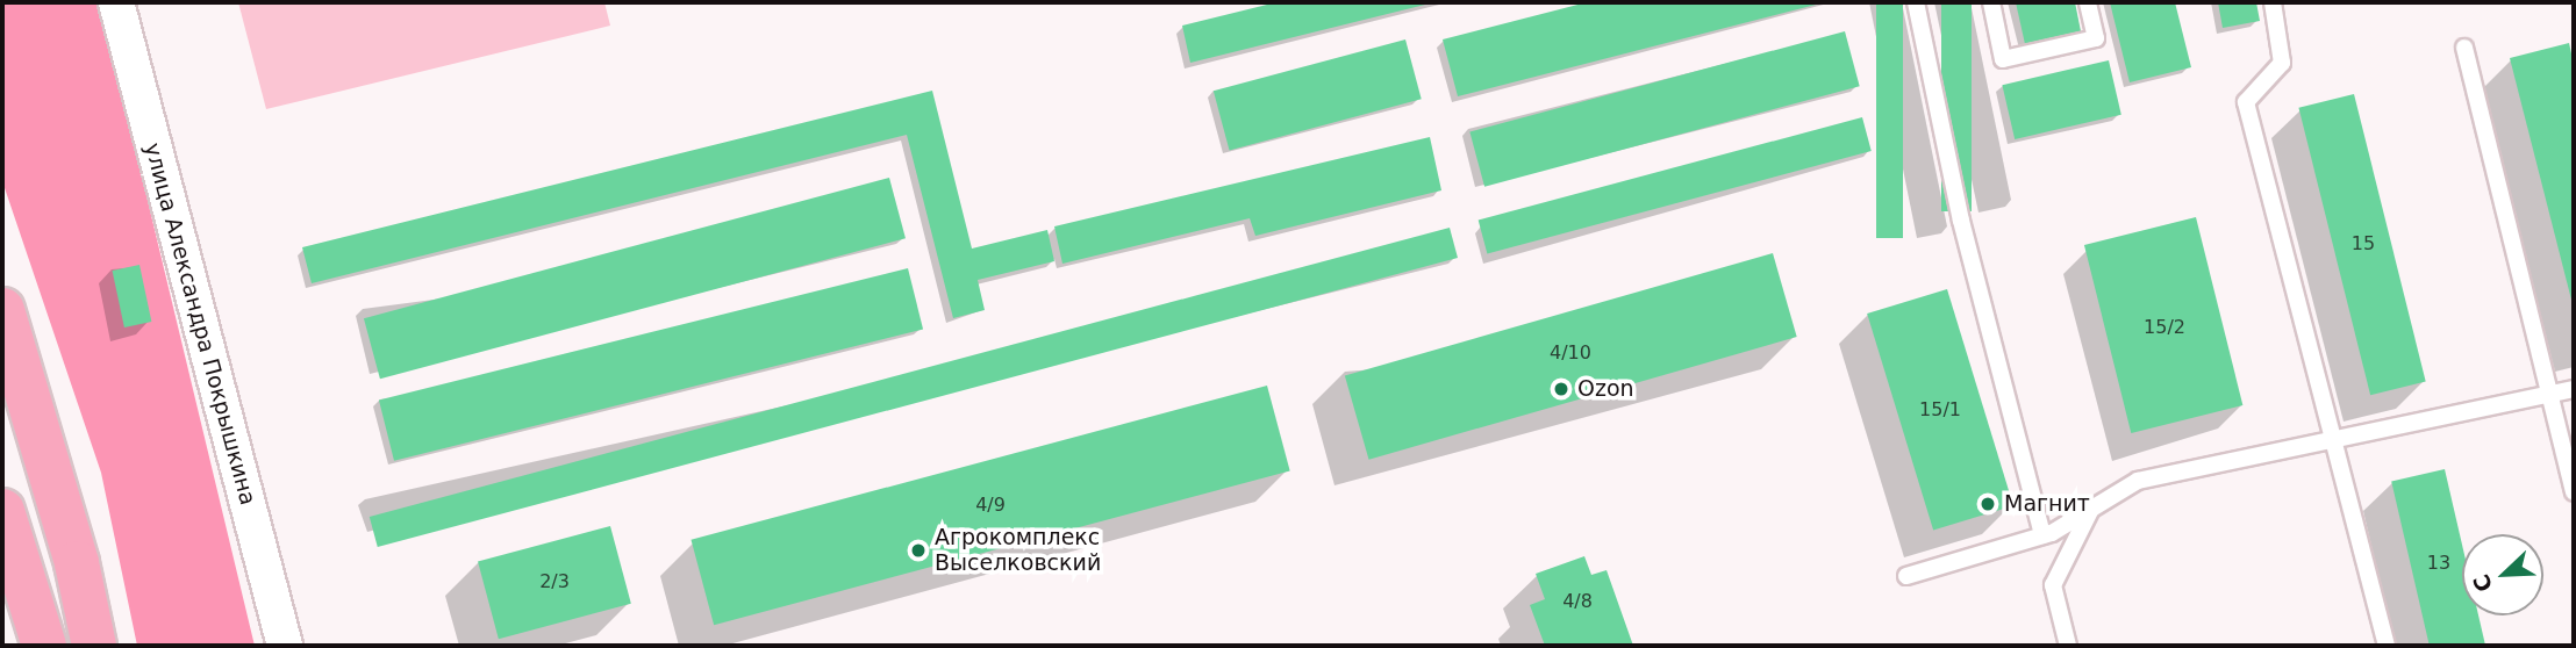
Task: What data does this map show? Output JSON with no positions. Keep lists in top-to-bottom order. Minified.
{"streets":{"street":["улица Александра Покрышкина"]},"places":["Ozon","Магнит","Агрокомплекс Выселковский"],"house_numbers":["15","15/2","4/10","15/1","4/9","13","2/3","4/8"],"north":"bottom left"}
